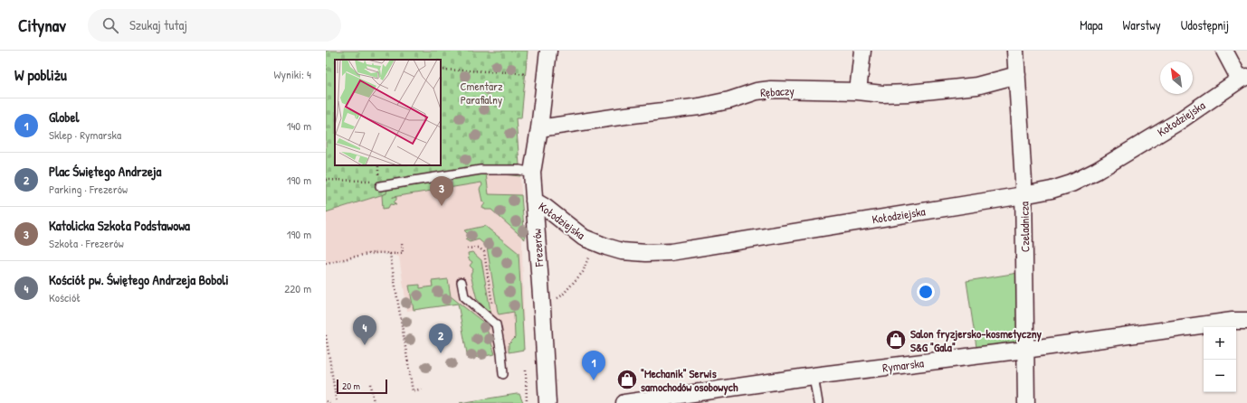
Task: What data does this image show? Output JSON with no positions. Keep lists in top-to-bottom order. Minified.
{"streets":{"street":["Rębaczy","Kołodziejska","Czeladnicza","Frezerów","Rymarska"]},"crossings":[["Rębaczy","Czeladnicza"],["Rębaczy","Frezerów"],["Kołodziejska","Czeladnicza"],["Kołodziejska","Frezerów"],["Czeladnicza","Rymarska"]],"parks":["Cmentarz Parafialny"],"places":{"shop":["Salon fryzjersko-kosmetyczny S&G \"Gala\"","\"Mechanik\" Serwis samochodów osobowych"]},"scale_bar":"20 m","north":"top left","page":{"header":"Citynav","search":"Szukaj tutaj","nav":["Mapa","Warstwy","Udostępnij"],"heading":["W pobliżu","Wyniki: 4"],"list":[{"mark":"1","name":"Globel","note":"Sklep · Rymarska","value":"140 m"},{"mark":"2","name":"Plac Świętego Andrzeja","note":"Parking · Frezerów","value":"190 m"},{"mark":"3","name":"Katolicka Szkoła Podstawowa","note":"Szkoła · Frezerów","value":"190 m"},{"mark":"4","name":"Kościół pw. Świętego Andrzeja Boboli","note":"Kościół","value":"220 m"}],"pins":["3","4","2","1"],"map_buttons":["+","−"],"scale":"20 m"}}
